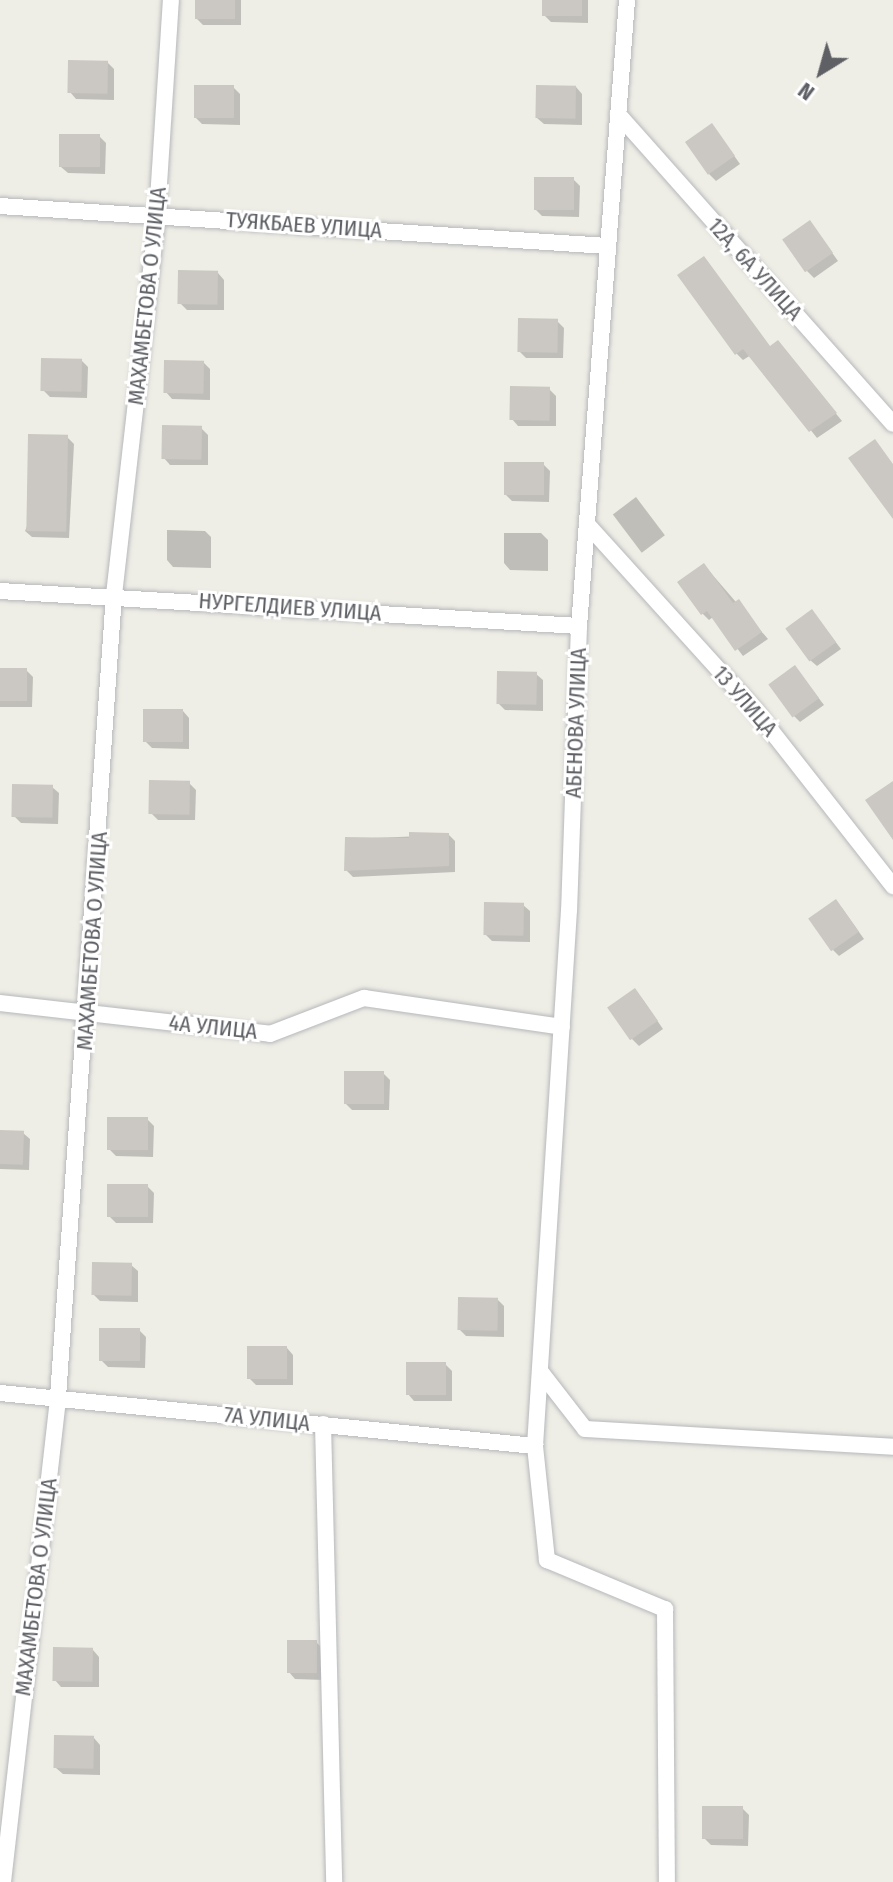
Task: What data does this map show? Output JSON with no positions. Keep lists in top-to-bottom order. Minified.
{"streets":{"street":["ТУЯКБАЕВ УЛИЦА","12А, 6А УЛИЦА","МАХАМБЕТОВА О УЛИЦА","НУРГЕЛДИЕВ УЛИЦА","13 УЛИЦА","АБЕНОВА УЛИЦА","4А УЛИЦА","7А УЛИЦА"]},"crossings":[["ТУЯКБАЕВ УЛИЦА","МАХАМБЕТОВА О УЛИЦА"],["ТУЯКБАЕВ УЛИЦА","АБЕНОВА УЛИЦА"],["12А, 6А УЛИЦА","АБЕНОВА УЛИЦА"],["МАХАМБЕТОВА О УЛИЦА","НУРГЕЛДИЕВ УЛИЦА"],["МАХАМБЕТОВА О УЛИЦА","4А УЛИЦА"],["МАХАМБЕТОВА О УЛИЦА","7А УЛИЦА"],["НУРГЕЛДИЕВ УЛИЦА","АБЕНОВА УЛИЦА"],["13 УЛИЦА","АБЕНОВА УЛИЦА"],["АБЕНОВА УЛИЦА","4А УЛИЦА"],["АБЕНОВА УЛИЦА","7А УЛИЦА"]],"north":"bottom left"}
